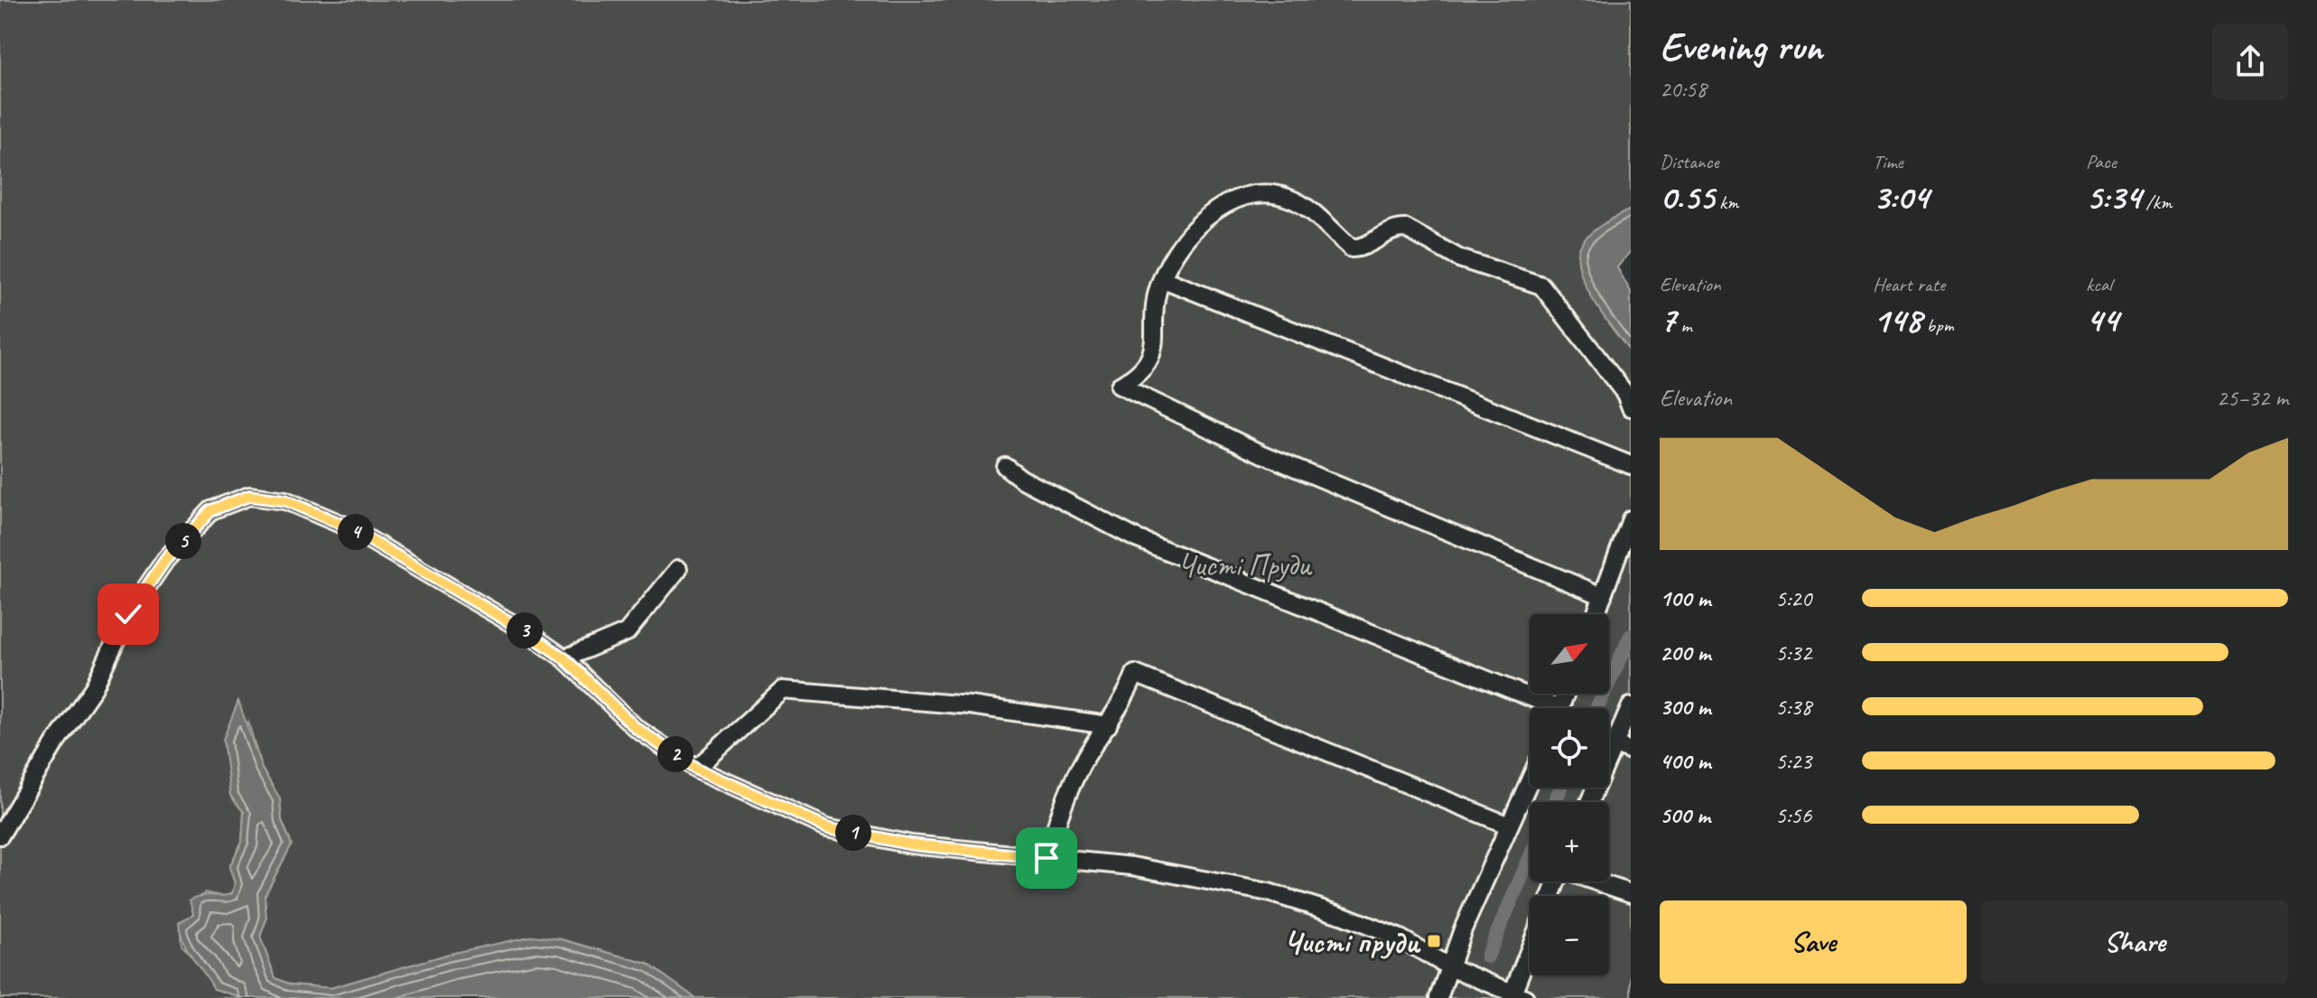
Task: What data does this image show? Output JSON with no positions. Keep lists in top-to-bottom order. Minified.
{"parks":["Чисті Пруди"],"places":{"transit":["Чисті пруди"]},"north":"top right","page":{"heading":["Evening run","20:58"],"stats":[["Distance","0.55 km"],["Time","3:04"],["Pace","5:34 /km"],["Elevation","7 m"],["Heart rate","148 bpm"],["kcal","44"]],"chart":["Elevation","25–32 m"],"pins":["4","5","3","2","1"],"list":[{"name":"100 m","note":"5:20"},{"name":"200 m","note":"5:32"},{"name":"300 m","note":"5:38"},{"name":"400 m","note":"5:23"},{"name":"500 m","note":"5:56"}],"map_buttons":["+","−"],"buttons":["Save","Share"]}}
